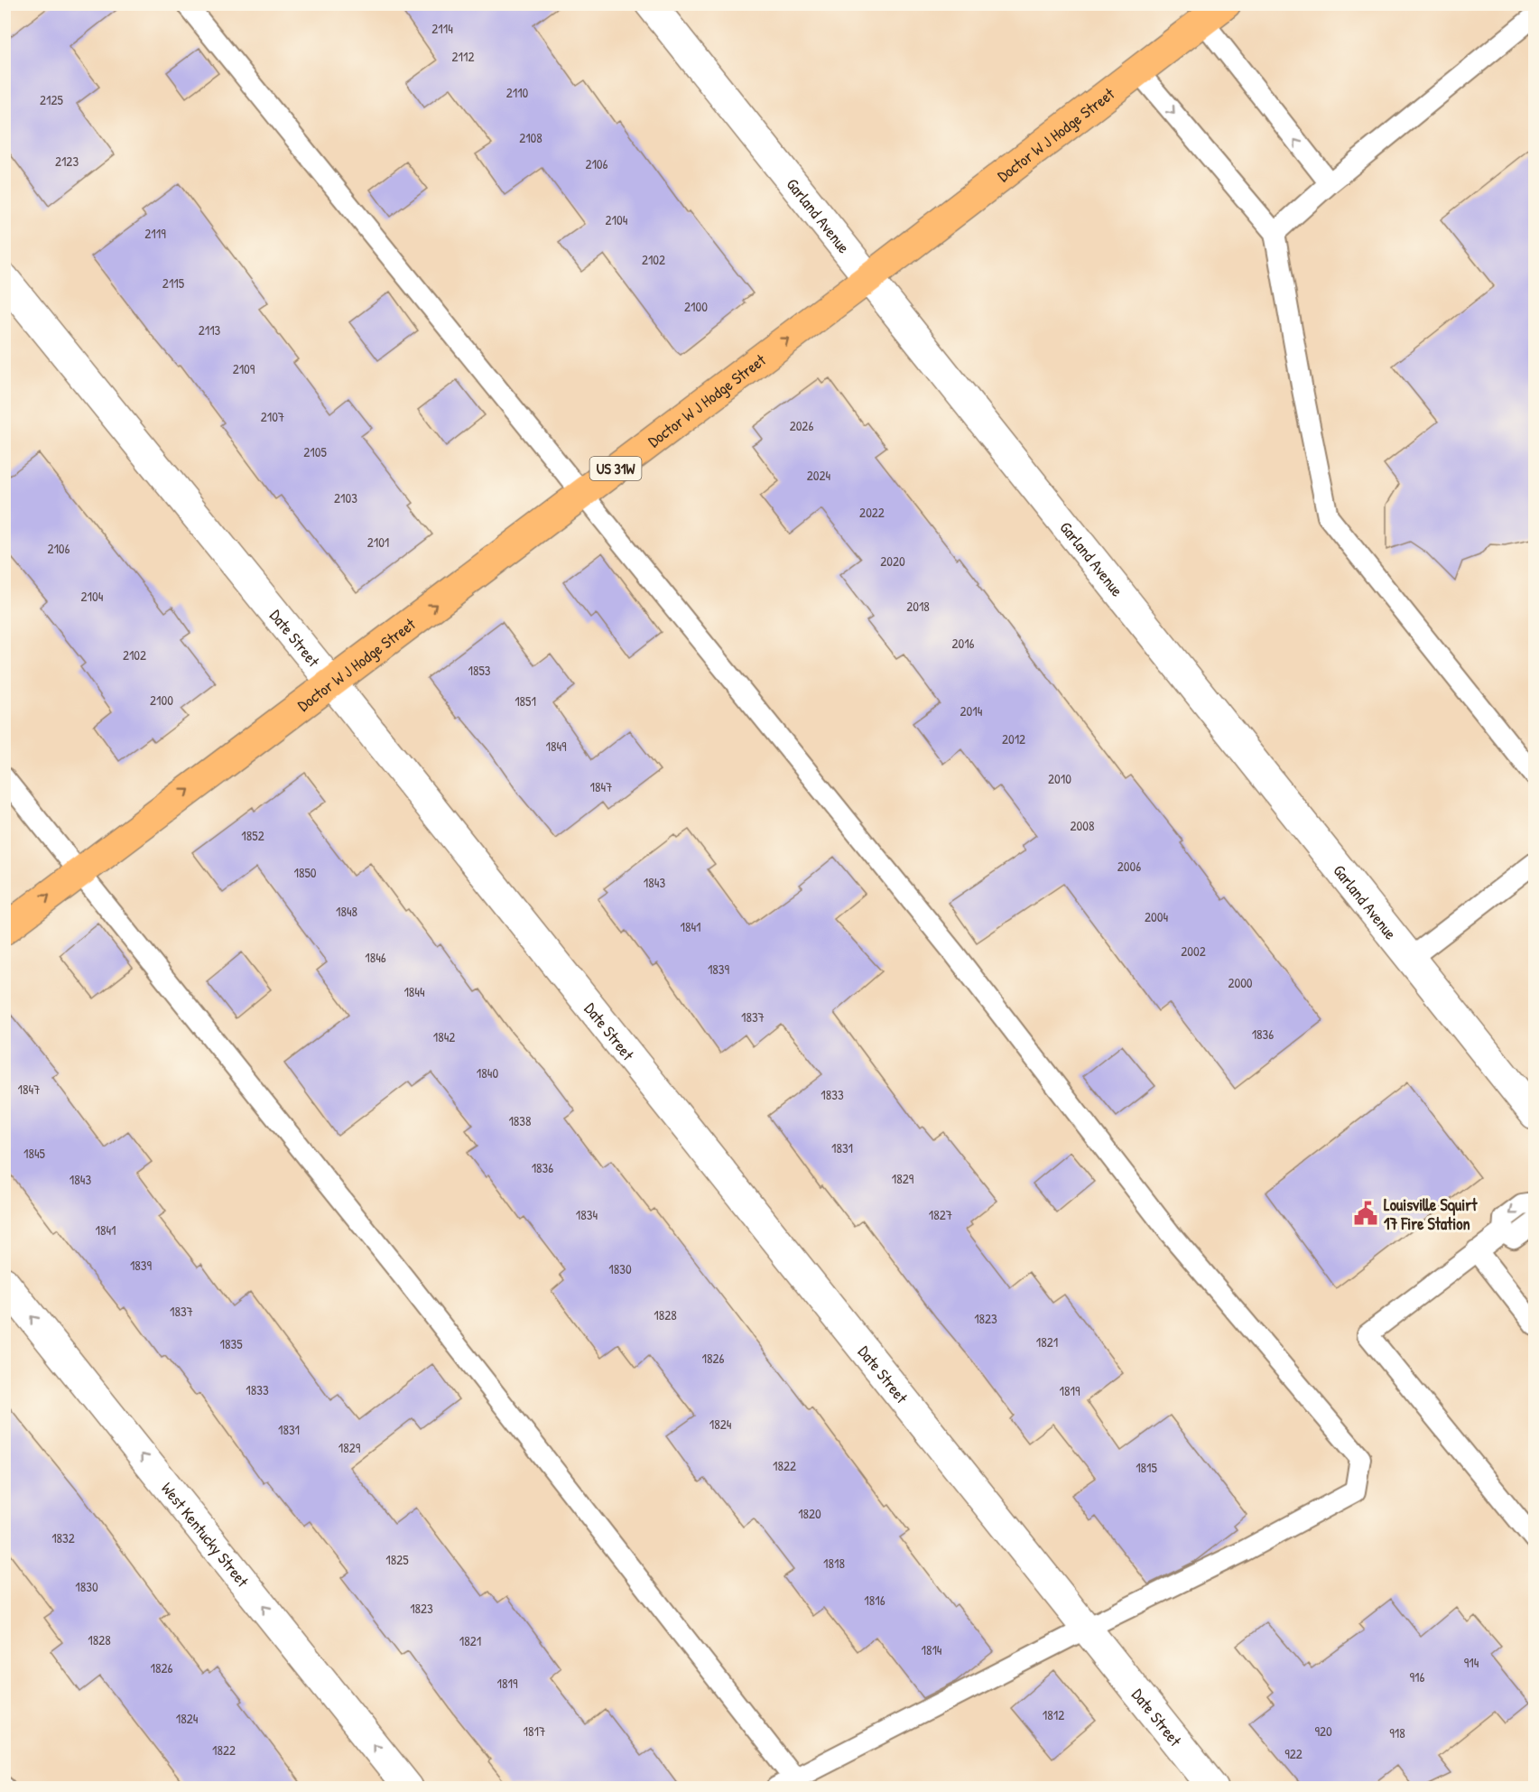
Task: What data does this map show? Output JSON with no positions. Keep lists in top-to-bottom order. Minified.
{"streets":{"main road":["Doctor W J Hodge Street","US 31W"],"street":["Garland Avenue","Date Street","West Kentucky Street"]},"crossings":[["Doctor W J Hodge Street","Garland Avenue"],["Doctor W J Hodge Street","Date Street"]],"one_way":["Doctor W J Hodge Street","West Kentucky Street"],"places":{"public building":["Louisville Squirt 17 Fire Station"]},"house_numbers":["2114","2112","2110","2125","2108","2123","2106","2104","2119","2102","2115","2100","2113","2109","2107","2026","2105","2024","2103","2022","2101","2106","2020","2104","2018","2016","2102","1853","2100","1851","2014","2012","1849","2010","1847","2008","1852","2006","1850","1843","1848","2004","1841","2002","1846","1839","2000","1844","1837","1836","1842","1840","1847","1833","1838","1831","1845","1836","1829","1843","1834","1827","1841","1839","1830","1837","1828","1823","1821","1835","1826","1833","1819","1824","1831","1829","1822","1815","1820","1832","1825","1818","1830","1816","1823","1828","1821","1814","914","1826","916","1819","1812","1824","1817","920","918","1822","922"]}
